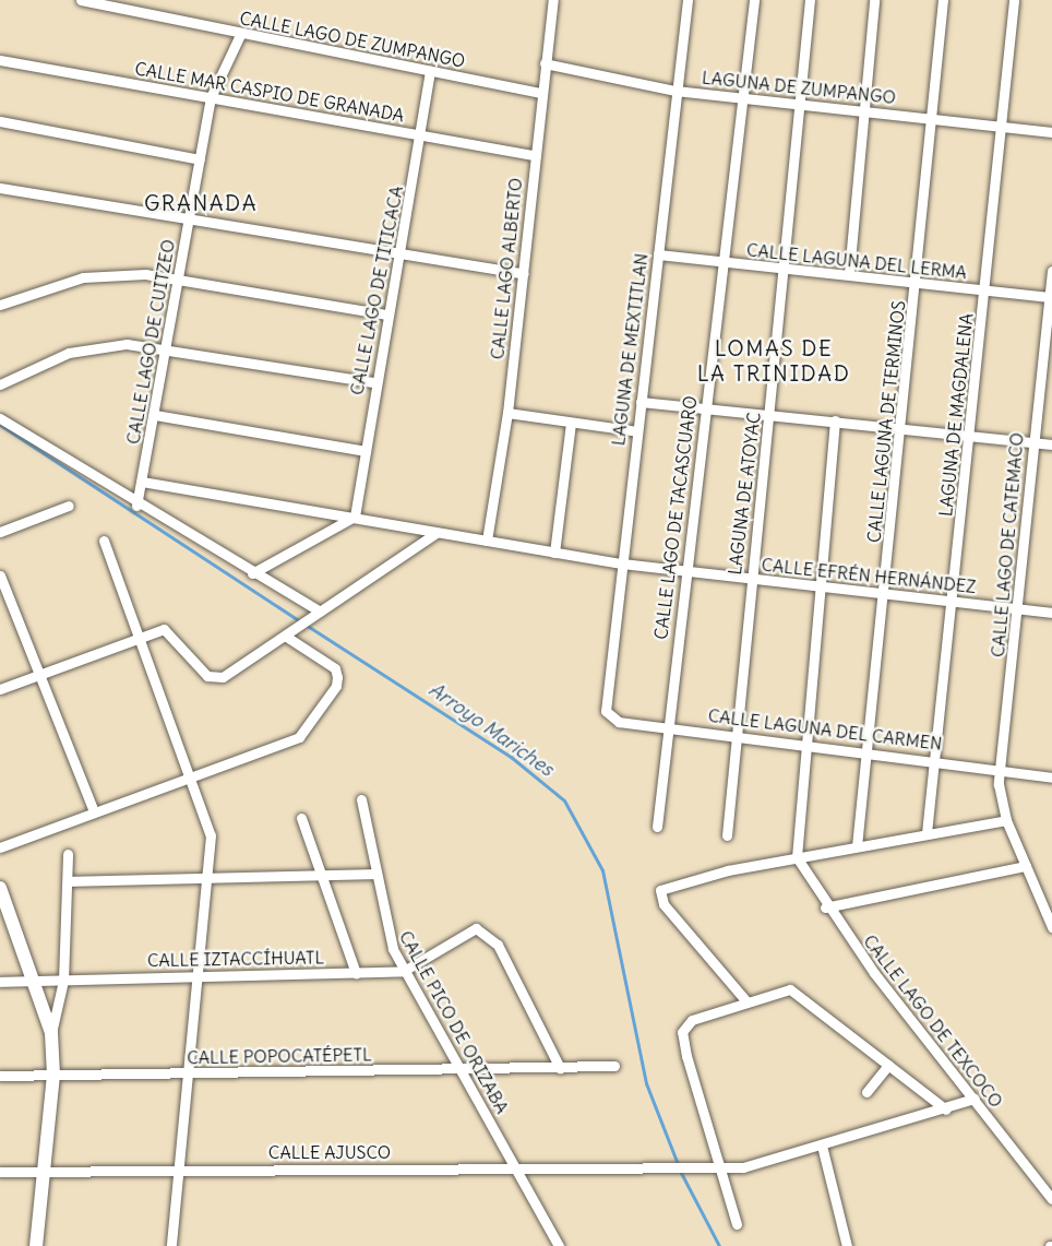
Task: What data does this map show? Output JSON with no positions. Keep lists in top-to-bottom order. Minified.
{"streets":{"street":["CALLE LAGO DE ZUMPANGO","LAGUNA DE ZUMPANGO","CALLE MAR CASPIO DE GRANADA","CALLE LAGUNA DEL LERMA","CALLE LAGO ALBERTO","CALLE LAGO DE TITICACA","CALLE LAGO DE CUITZEO","LAGUNA DE MEXTITLAN","LAGUNA DE MAGDALENA","CALLE LAGUNA DE TERMINOS","LAGUNA DE ATOYAC","CALLE LAGO DE TACASCUARO","CALLE LAGO DE CATEMACO","CALLE EFRÉN HERNÁNDEZ","CALLE LAGUNA DEL CARMEN","CALLE IZTACCÍHUATL","CALLE LAGO DE TEXCOCO","CALLE PICO DE ORIZABA","CALLE POPOCATÉPETL","CALLE AJUSCO"]},"crossings":[["CALLE LAGO DE ZUMPANGO","CALLE LAGO ALBERTO"],["CALLE LAGO DE ZUMPANGO","CALLE LAGO DE TITICACA"],["CALLE LAGO DE ZUMPANGO","CALLE LAGO DE CUITZEO"],["LAGUNA DE ZUMPANGO","CALLE LAGO ALBERTO"],["LAGUNA DE ZUMPANGO","LAGUNA DE MEXTITLAN"],["LAGUNA DE ZUMPANGO","LAGUNA DE MAGDALENA"],["LAGUNA DE ZUMPANGO","CALLE LAGUNA DE TERMINOS"],["LAGUNA DE ZUMPANGO","LAGUNA DE ATOYAC"],["LAGUNA DE ZUMPANGO","CALLE LAGO DE TACASCUARO"],["CALLE MAR CASPIO DE GRANADA","CALLE LAGO ALBERTO"],["CALLE MAR CASPIO DE GRANADA","CALLE LAGO DE TITICACA"],["CALLE MAR CASPIO DE GRANADA","CALLE LAGO DE CUITZEO"],["CALLE LAGUNA DEL LERMA","LAGUNA DE MEXTITLAN"],["CALLE LAGUNA DEL LERMA","LAGUNA DE MAGDALENA"],["CALLE LAGUNA DEL LERMA","CALLE LAGUNA DE TERMINOS"],["CALLE LAGUNA DEL LERMA","LAGUNA DE ATOYAC"],["CALLE LAGUNA DEL LERMA","CALLE LAGO DE TACASCUARO"],["CALLE LAGUNA DEL LERMA","CALLE LAGO DE CATEMACO"],["CALLE LAGO ALBERTO","CALLE EFRÉN HERNÁNDEZ"],["CALLE LAGO DE TITICACA","CALLE EFRÉN HERNÁNDEZ"],["CALLE LAGO DE CUITZEO","CALLE EFRÉN HERNÁNDEZ"],["LAGUNA DE MEXTITLAN","CALLE EFRÉN HERNÁNDEZ"],["LAGUNA DE MEXTITLAN","CALLE LAGUNA DEL CARMEN"],["LAGUNA DE MAGDALENA","CALLE EFRÉN HERNÁNDEZ"],["LAGUNA DE MAGDALENA","CALLE LAGUNA DEL CARMEN"],["CALLE LAGUNA DE TERMINOS","CALLE EFRÉN HERNÁNDEZ"],["CALLE LAGUNA DE TERMINOS","CALLE LAGUNA DEL CARMEN"],["LAGUNA DE ATOYAC","CALLE EFRÉN HERNÁNDEZ"],["LAGUNA DE ATOYAC","CALLE LAGUNA DEL CARMEN"],["CALLE LAGO DE TACASCUARO","CALLE EFRÉN HERNÁNDEZ"],["CALLE LAGO DE TACASCUARO","CALLE LAGUNA DEL CARMEN"],["CALLE LAGO DE CATEMACO","CALLE EFRÉN HERNÁNDEZ"],["CALLE LAGO DE CATEMACO","CALLE LAGUNA DEL CARMEN"],["CALLE IZTACCÍHUATL","CALLE PICO DE ORIZABA"],["CALLE LAGO DE TEXCOCO","CALLE AJUSCO"],["CALLE PICO DE ORIZABA","CALLE POPOCATÉPETL"],["CALLE PICO DE ORIZABA","CALLE AJUSCO"]],"districts":["GRANADA","LOMAS DE LA TRINIDAD"],"water":["Arroyo Mariches"]}
